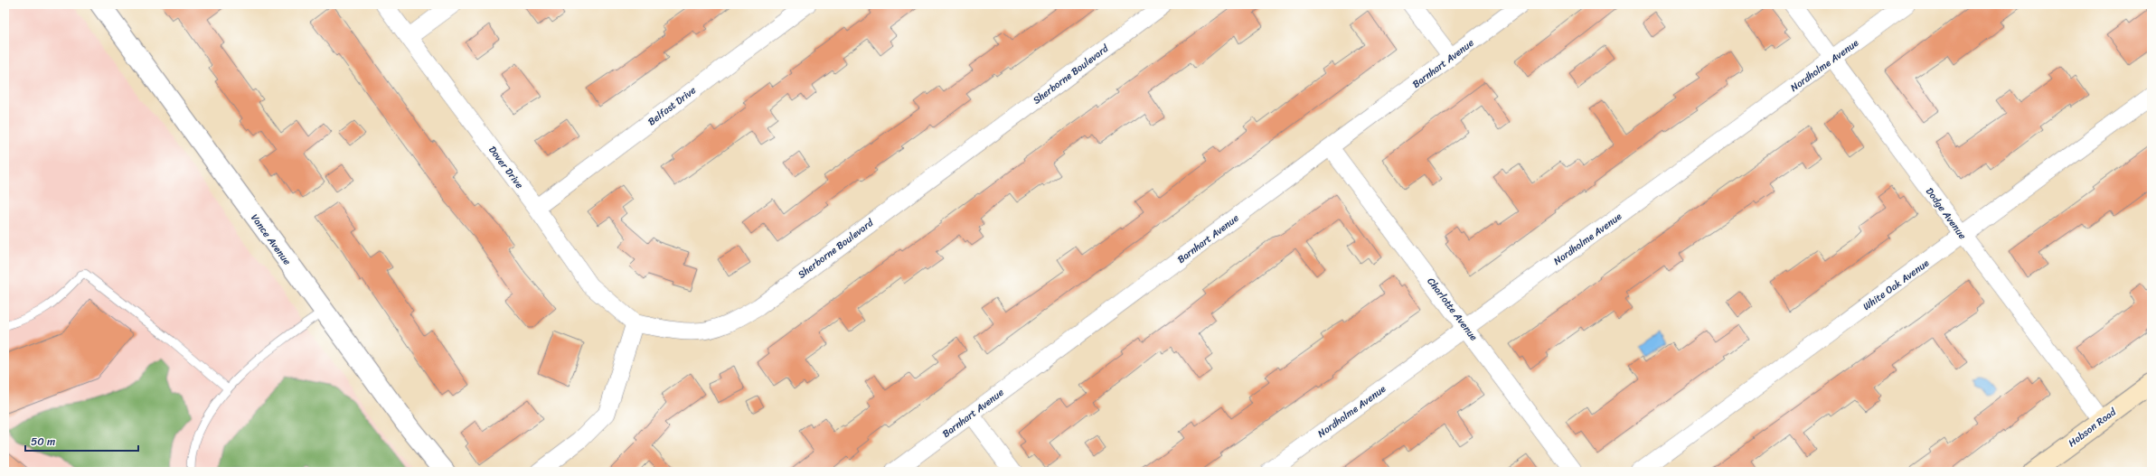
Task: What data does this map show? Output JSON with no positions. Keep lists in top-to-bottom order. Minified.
{"streets":{"main road":["Hobson Road"],"street":["Barnhart Avenue","Nordholme Avenue","Sherborne Boulevard","Belfast Drive","Dover Drive","Dodge Avenue","Vance Avenue","White Oak Avenue","Charlotte Avenue"]},"crossings":[["Barnhart Avenue","Charlotte Avenue"],["Nordholme Avenue","Dodge Avenue"],["Nordholme Avenue","Charlotte Avenue"],["Sherborne Boulevard","Dover Drive"],["Belfast Drive","Dover Drive"],["Dodge Avenue","White Oak Avenue"],["Dodge Avenue","Hobson Road"]],"scale_bar":"50 m"}
